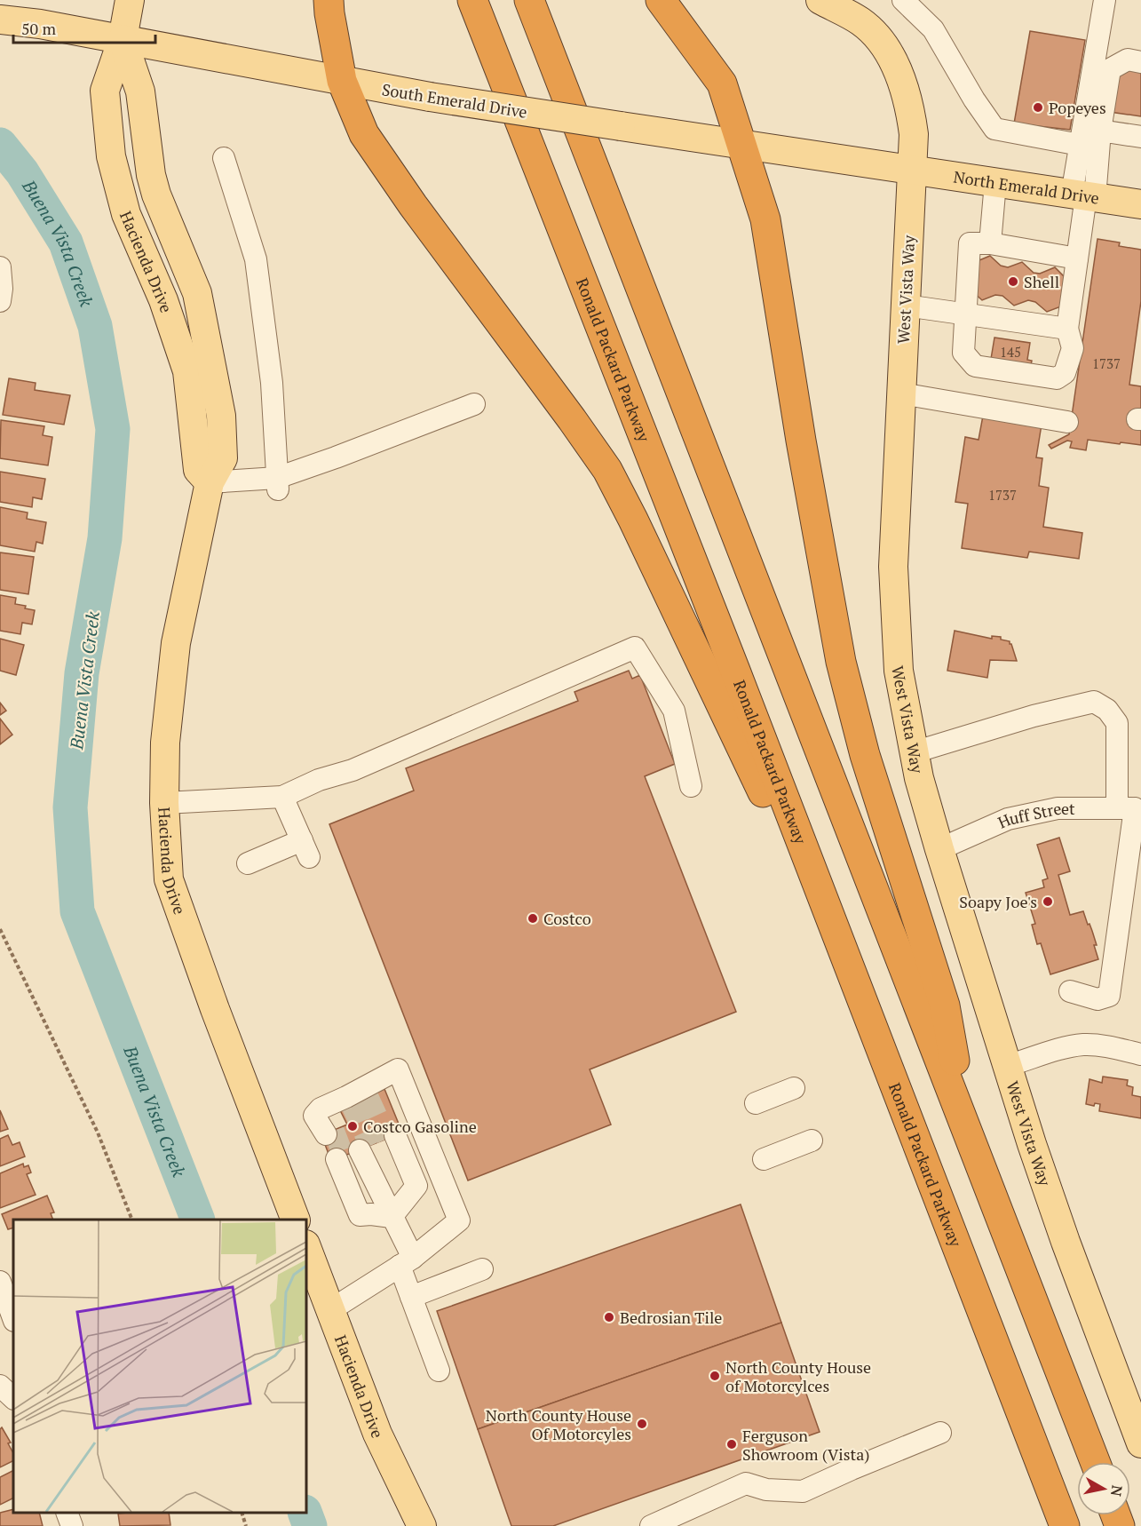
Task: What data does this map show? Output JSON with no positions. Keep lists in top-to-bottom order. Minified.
{"streets":{"highway":["Ronald Packard Parkway"],"main road":["South Emerald Drive","North Emerald Drive","Hacienda Drive","West Vista Way"],"street":["Huff Street"]},"crossings":[["South Emerald Drive","North Emerald Drive"],["South Emerald Drive","Hacienda Drive"],["South Emerald Drive","West Vista Way"],["North Emerald Drive","West Vista Way"],["West Vista Way","Huff Street"]],"water":["Buena Vista Creek"],"places":["Popeyes","Shell","Soapy Joe's","Costco","Costco Gasoline","Bedrosian Tile","North County House of Motorcylces","North County House Of Motorcyles","Ferguson Showroom (Vista)"],"house_numbers":["145","1737","1737"],"scale_bar":"50 m","north":"right"}
